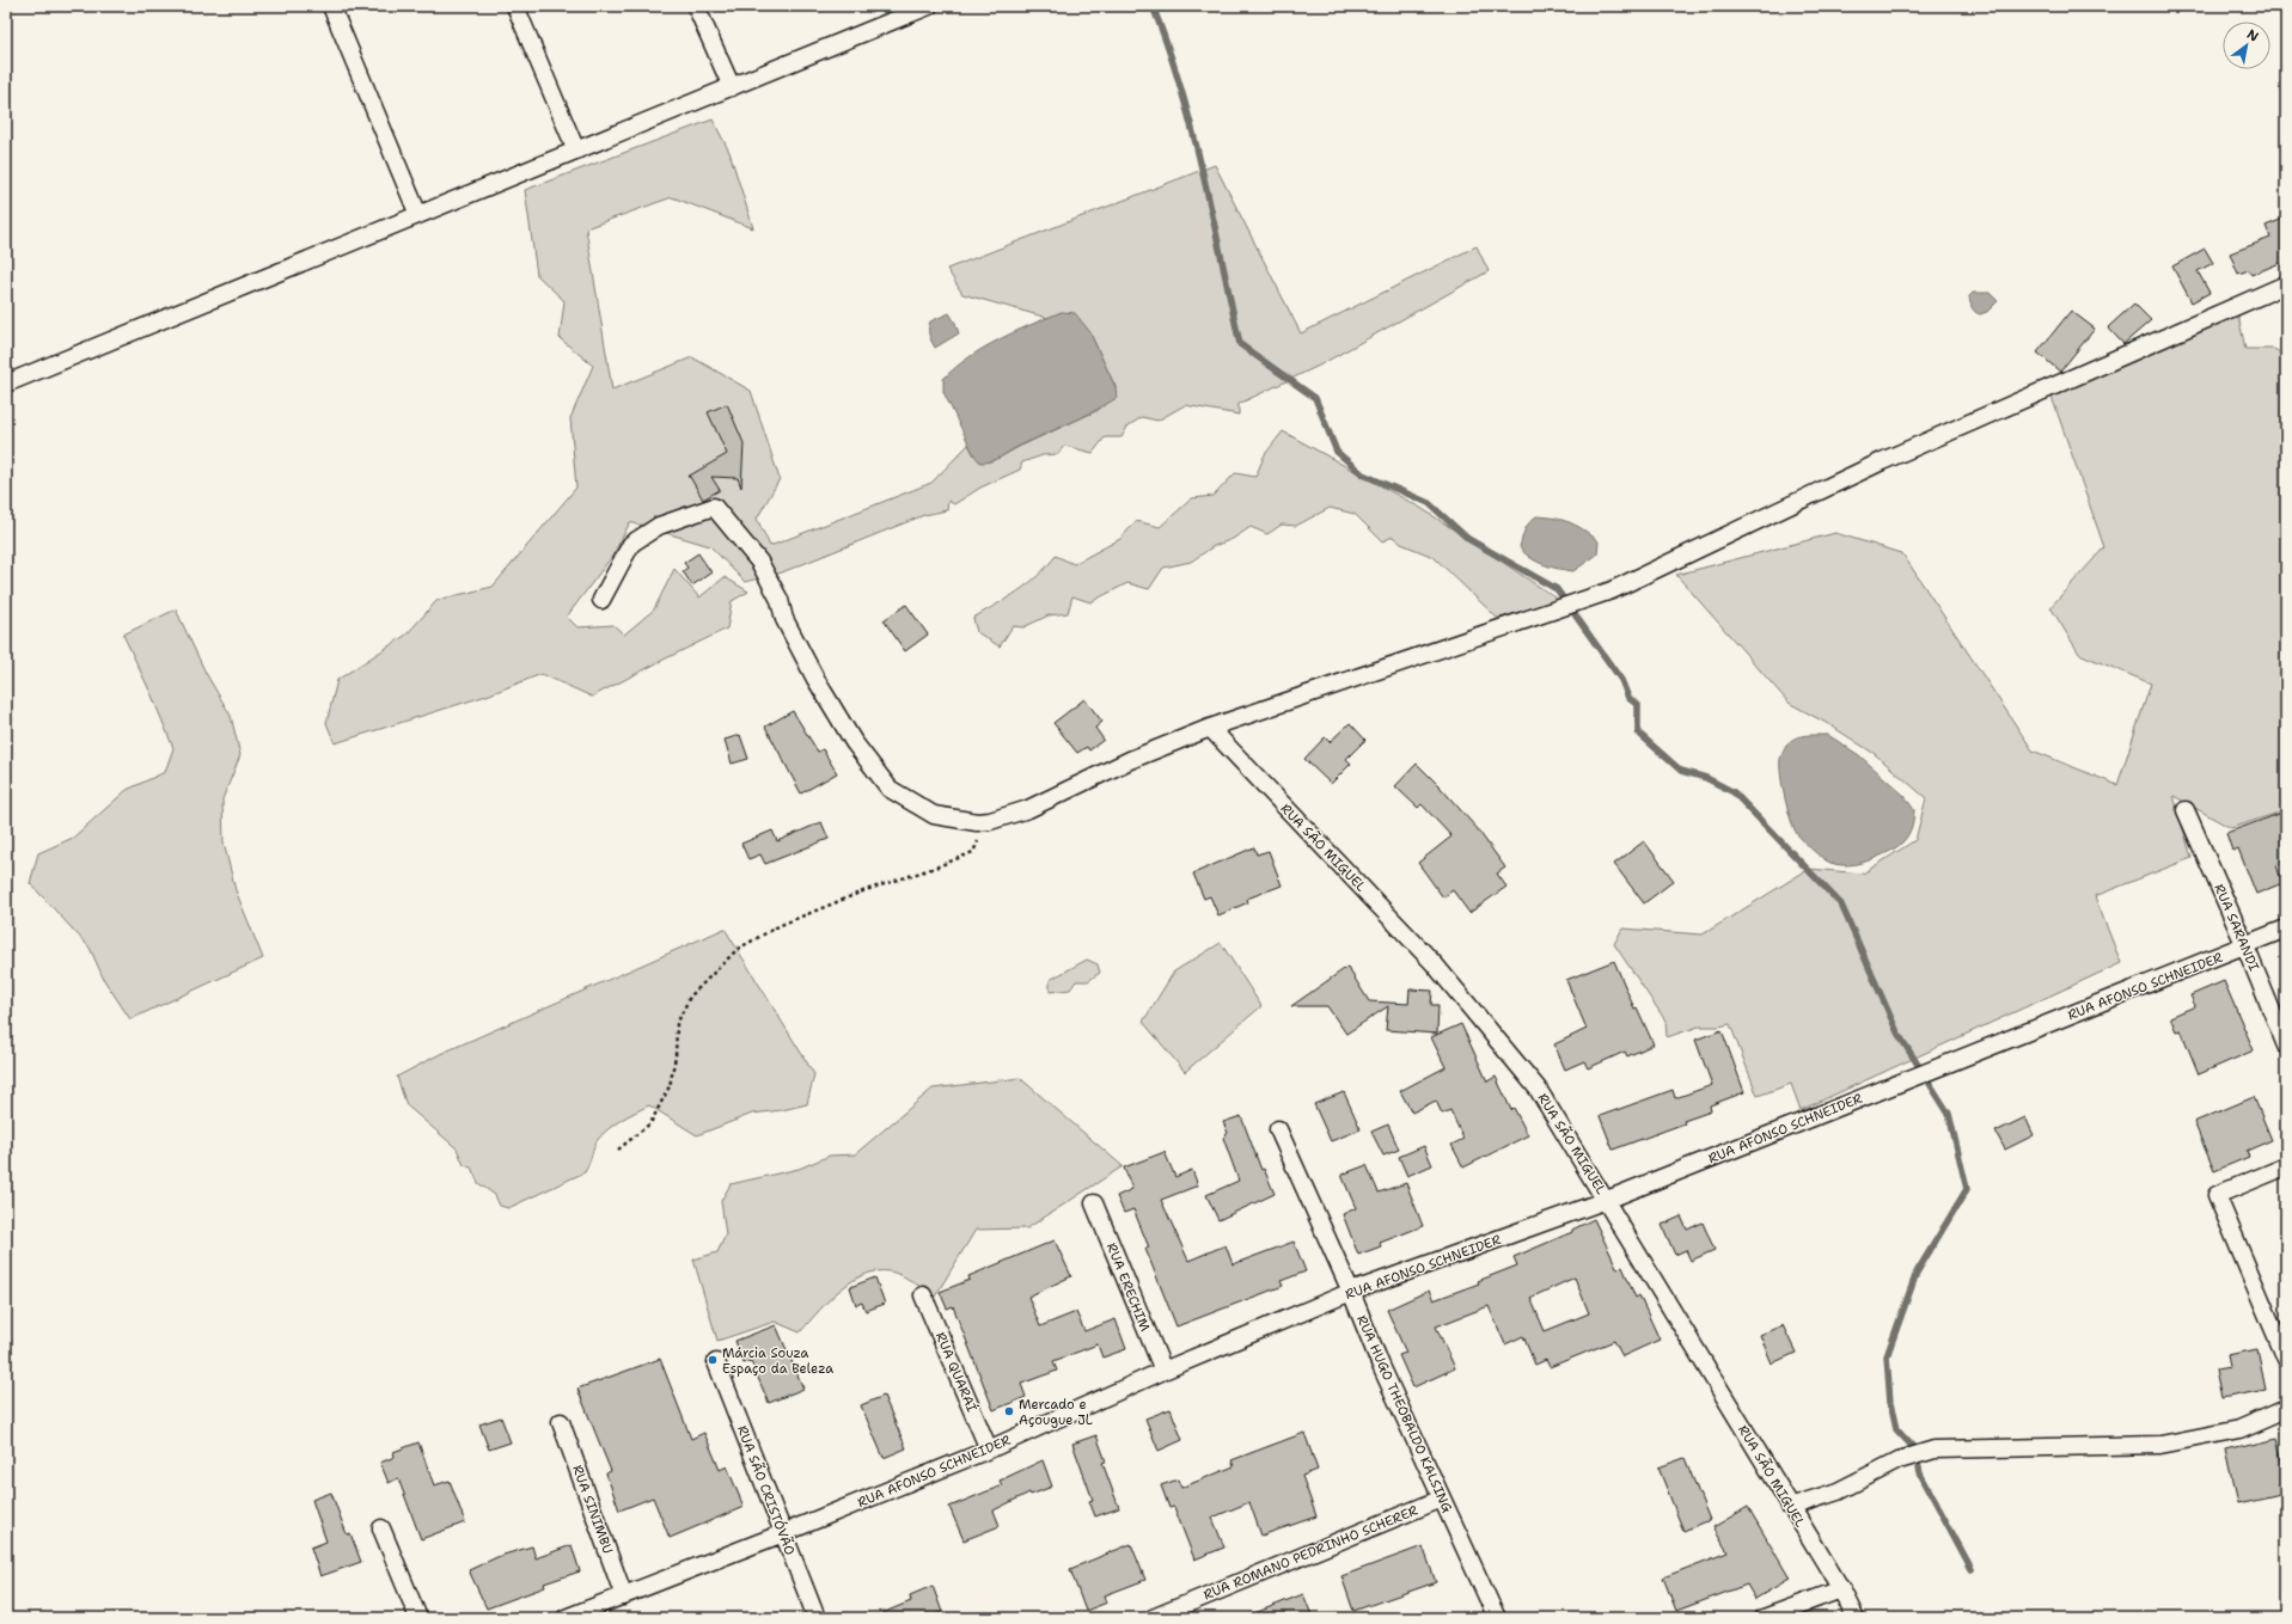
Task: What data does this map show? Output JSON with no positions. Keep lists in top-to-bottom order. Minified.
{"streets":{"street":["RUA SÃO MIGUEL","RUA SARANDI","RUA AFONSO SCHNEIDER","RUA ERECHIM","RUA QUARAÍ","RUA HUGO THEOBALDO KALSING","RUA SÃO CRISTÓVÃO","RUA SINIMBU","RUA ROMANO PEDRINHO SCHERER"]},"crossings":[["RUA SÃO MIGUEL","RUA AFONSO SCHNEIDER"],["RUA SARANDI","RUA AFONSO SCHNEIDER"],["RUA AFONSO SCHNEIDER","RUA ERECHIM"],["RUA AFONSO SCHNEIDER","RUA QUARAÍ"],["RUA AFONSO SCHNEIDER","RUA HUGO THEOBALDO KALSING"],["RUA AFONSO SCHNEIDER","RUA SÃO CRISTÓVÃO"],["RUA AFONSO SCHNEIDER","RUA SINIMBU"],["RUA HUGO THEOBALDO KALSING","RUA ROMANO PEDRINHO SCHERER"]],"places":["Márcia Souza Espaço da Beleza","Mercado e Açougue JL"],"north":"top right"}
